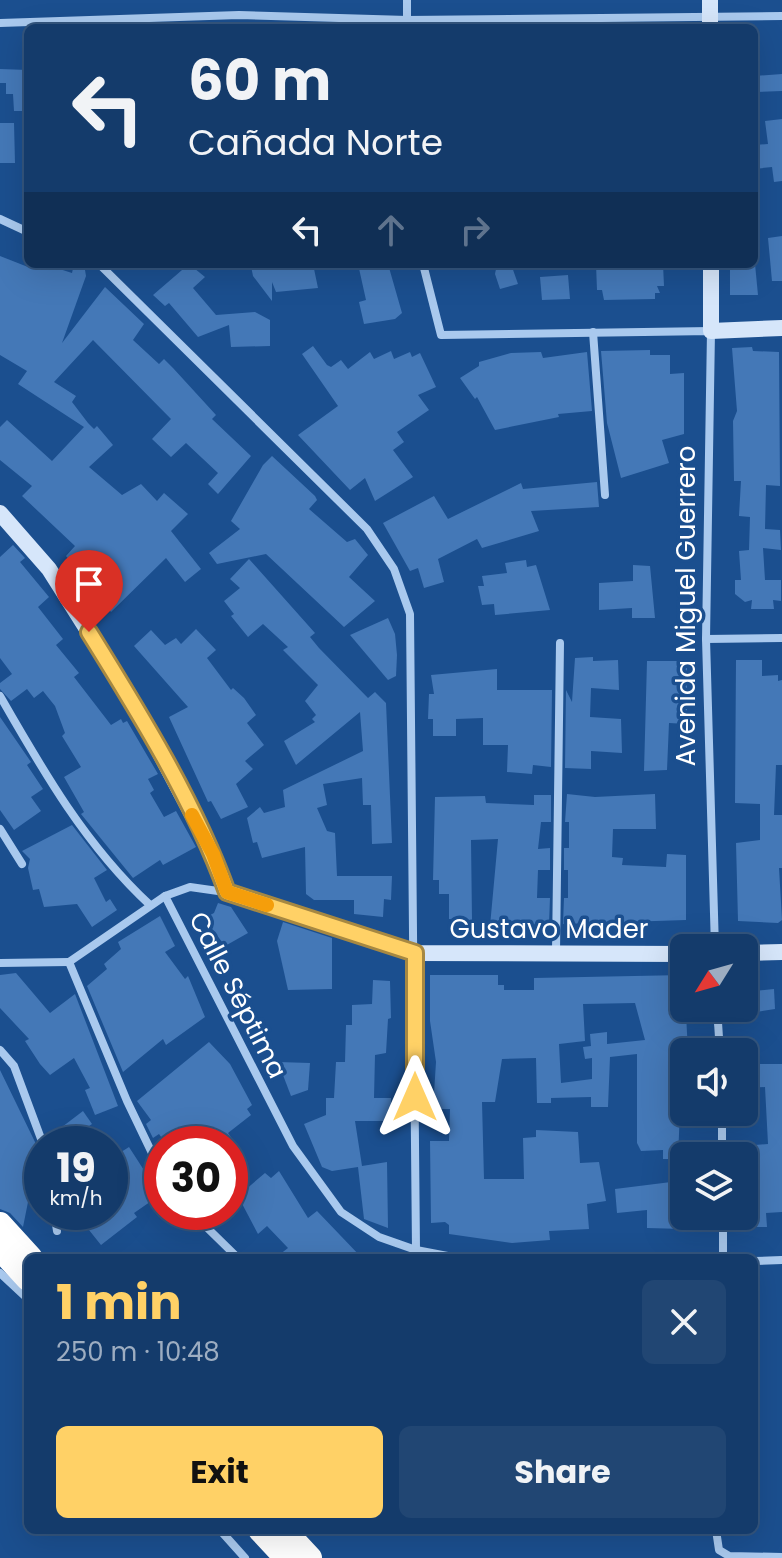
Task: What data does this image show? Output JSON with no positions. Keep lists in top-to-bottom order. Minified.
{"streets":{"street":["Avenida Miguel Guerrero","Gustavo Mader","Calle Séptima"]},"north":"bottom left","page":{"turn":["60 m","Cañada Norte"],"speed":"19 km/h","limit":"30","heading":["1 min","250 m · 10:48"],"buttons":["Exit","Share"]}}
